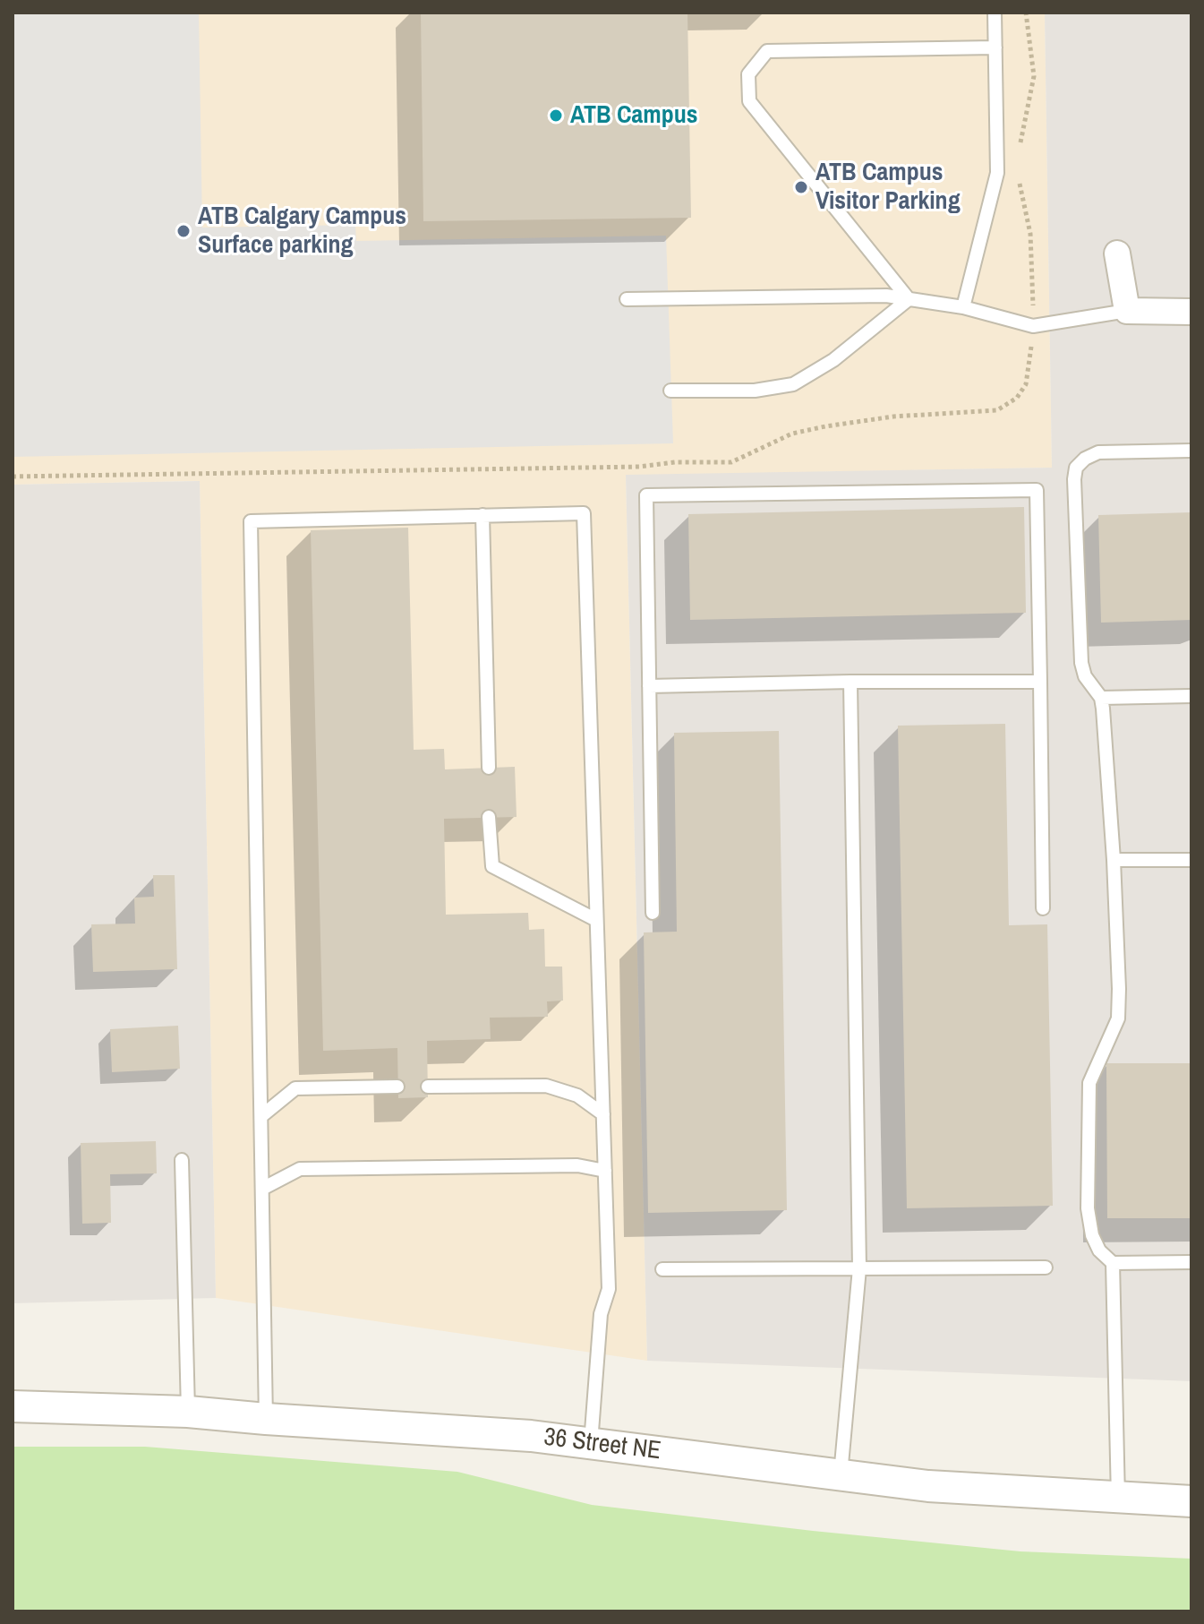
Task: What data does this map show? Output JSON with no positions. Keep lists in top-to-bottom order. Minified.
{"streets":{"street":["36 Street NE"]},"places":["ATB Campus","ATB Campus Visitor Parking","ATB Calgary Campus Surface parking"]}
